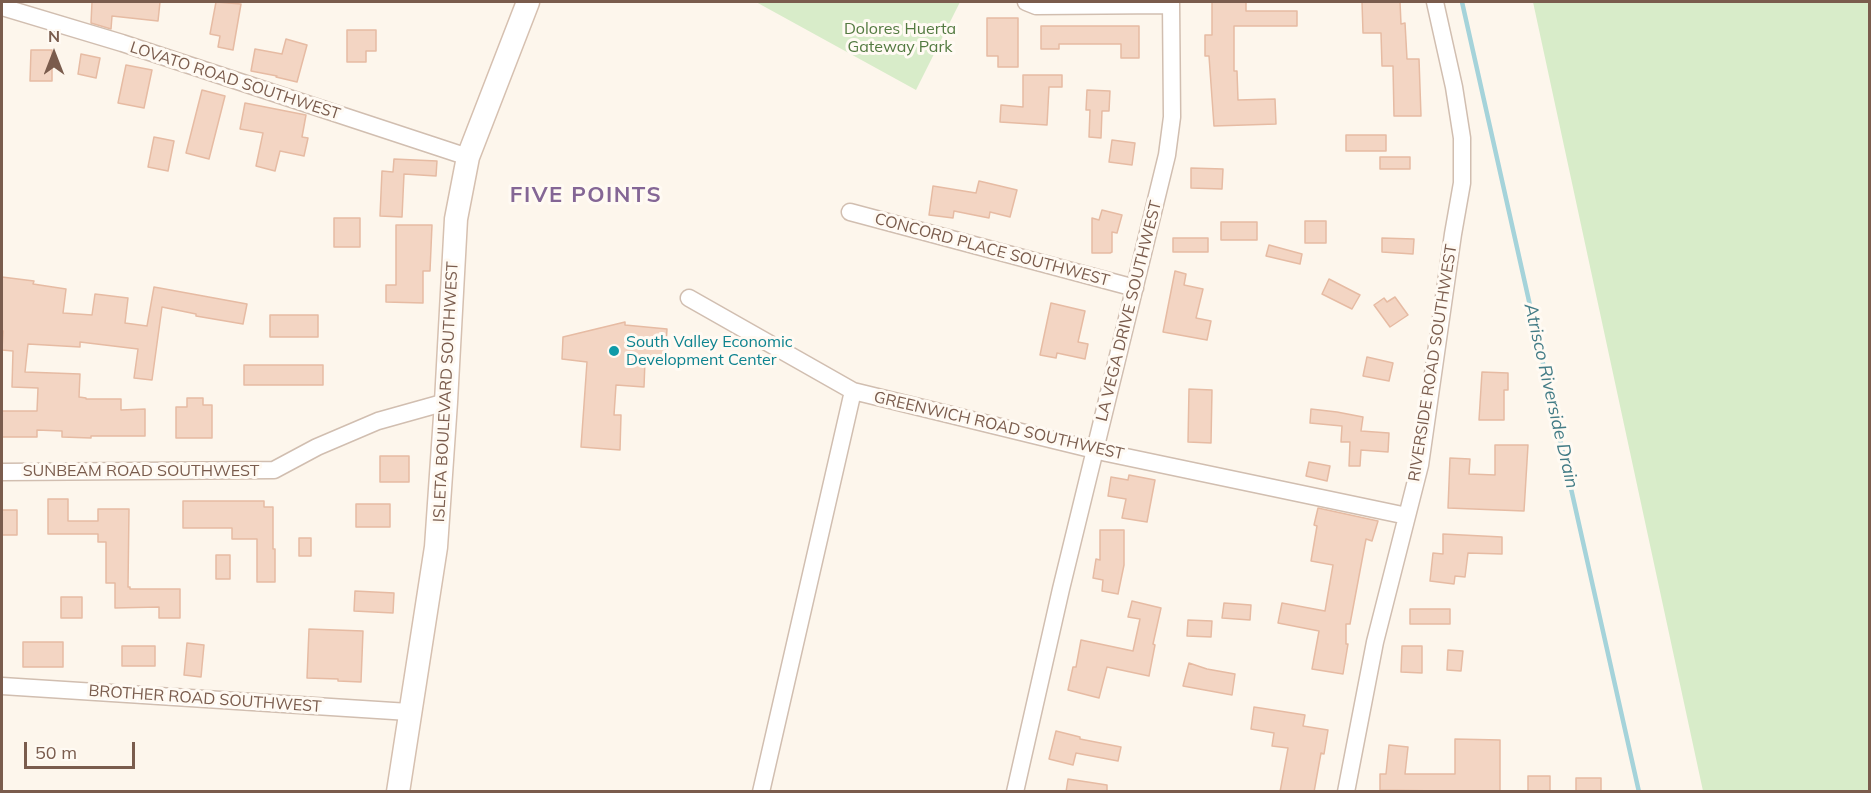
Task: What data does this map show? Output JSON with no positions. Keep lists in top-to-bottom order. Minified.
{"streets":{"main road":["ISLETA BOULEVARD SOUTHWEST"],"street":["LOVATO ROAD SOUTHWEST","CONCORD PLACE SOUTHWEST","LA VEGA DRIVE SOUTHWEST","RIVERSIDE ROAD SOUTHWEST","GREENWICH ROAD SOUTHWEST","SUNBEAM ROAD SOUTHWEST","BROTHER ROAD SOUTHWEST"]},"crossings":[["LOVATO ROAD SOUTHWEST","ISLETA BOULEVARD SOUTHWEST"],["CONCORD PLACE SOUTHWEST","LA VEGA DRIVE SOUTHWEST"],["LA VEGA DRIVE SOUTHWEST","GREENWICH ROAD SOUTHWEST"],["RIVERSIDE ROAD SOUTHWEST","GREENWICH ROAD SOUTHWEST"],["ISLETA BOULEVARD SOUTHWEST","SUNBEAM ROAD SOUTHWEST"],["ISLETA BOULEVARD SOUTHWEST","BROTHER ROAD SOUTHWEST"]],"districts":["FIVE POINTS"],"water":["Atrisco Riverside Drain"],"parks":["Dolores Huerta Gateway Park"],"places":["South Valley Economic Development Center"],"scale_bar":"50 m","north":"top"}
